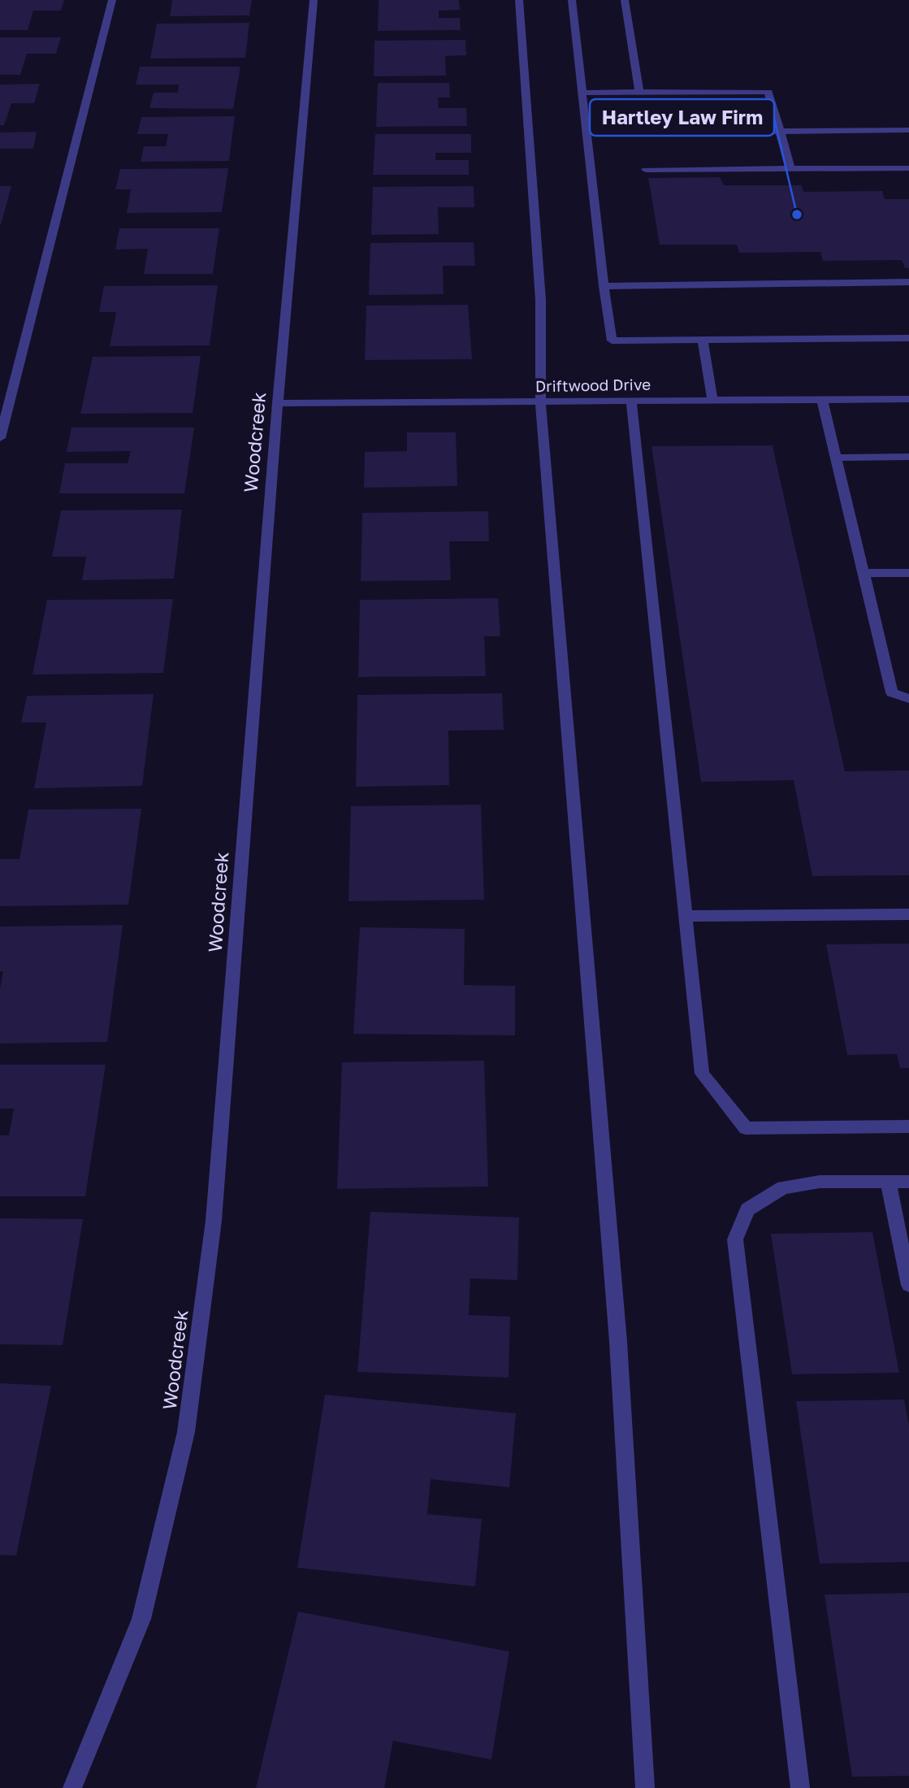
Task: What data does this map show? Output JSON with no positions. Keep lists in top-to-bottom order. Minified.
{"streets":{"street":["Driftwood Drive","Woodcreek"]},"crossings":[["Driftwood Drive","Woodcreek"]],"places":["Hartley Law Firm"]}
